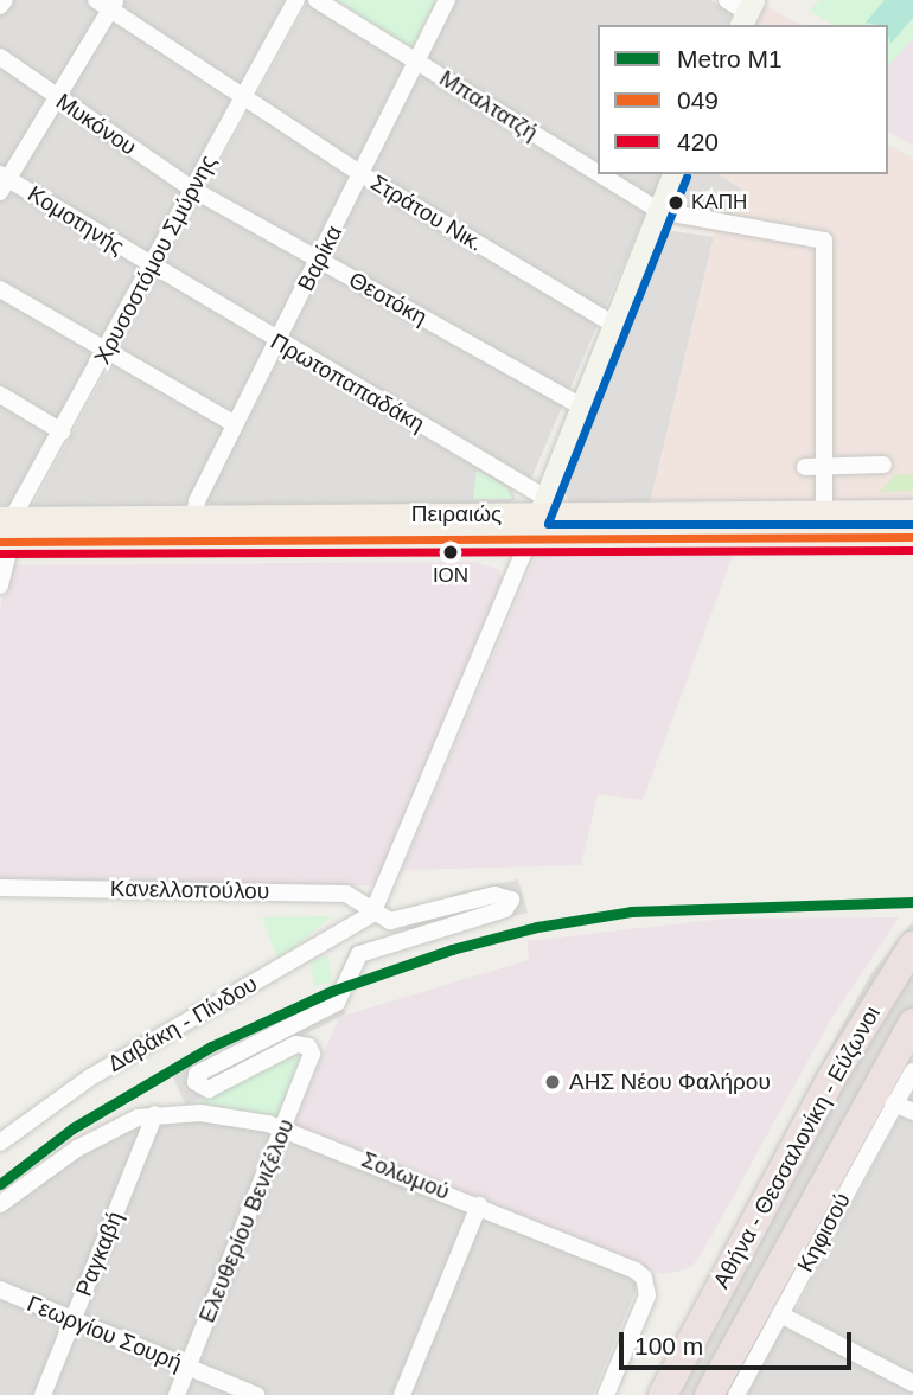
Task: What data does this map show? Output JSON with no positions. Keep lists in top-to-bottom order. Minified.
{"streets":{"highway":["Αθήνα - Θεσσαλονίκη - Εύζωνοι"],"main road":["Πειραιώς"],"street":["Μπαλτατζή","Μυκόνου","Στράτου Νικ.","Κομοτηνής","Βαρίκα","Χρυσοστόμου Σμύρνης","Θεοτόκη","Πρωτοπαπαδάκη","Κανελλοπούλου","Δαβάκη - Πίνδου","Σολωμού","Ελευθερίου Βενιζέλου","Κηφισού","Ραγκαβή","Γεωργίου Σουρή"]},"crossings":[["Μπαλτατζή","Βαρίκα"],["Μυκόνου","Χρυσοστόμου Σμύρνης"],["Μυκόνου","Θεοτόκη"],["Στράτου Νικ.","Βαρίκα"],["Στράτου Νικ.","Χρυσοστόμου Σμύρνης"],["Κομοτηνής","Χρυσοστόμου Σμύρνης"],["Κομοτηνής","Πρωτοπαπαδάκη"],["Βαρίκα","Θεοτόκη"],["Βαρίκα","Πρωτοπαπαδάκη"],["Βαρίκα","Πειραιώς"],["Χρυσοστόμου Σμύρνης","Θεοτόκη"],["Χρυσοστόμου Σμύρνης","Πρωτοπαπαδάκη"],["Χρυσοστόμου Σμύρνης","Πειραιώς"],["Πρωτοπαπαδάκη","Πειραιώς"],["Κανελλοπούλου","Δαβάκη - Πίνδου"],["Κανελλοπούλου","Ελευθερίου Βενιζέλου"],["Δαβάκη - Πίνδου","Ελευθερίου Βενιζέλου"],["Σολωμού","Ελευθερίου Βενιζέλου"],["Σολωμού","Ραγκαβή"],["Ελευθερίου Βενιζέλου","Γεωργίου Σουρή"],["Ραγκαβή","Γεωργίου Σουρή"]],"places":["ΚΑΠΗ","ΙΟΝ","ΑΗΣ Νέου Φαλήρου"],"lines":["transit line 049","transit line 420","metro line Μ1"],"legend":["Metro Μ1","049","420"],"scale_bar":"100 m"}
